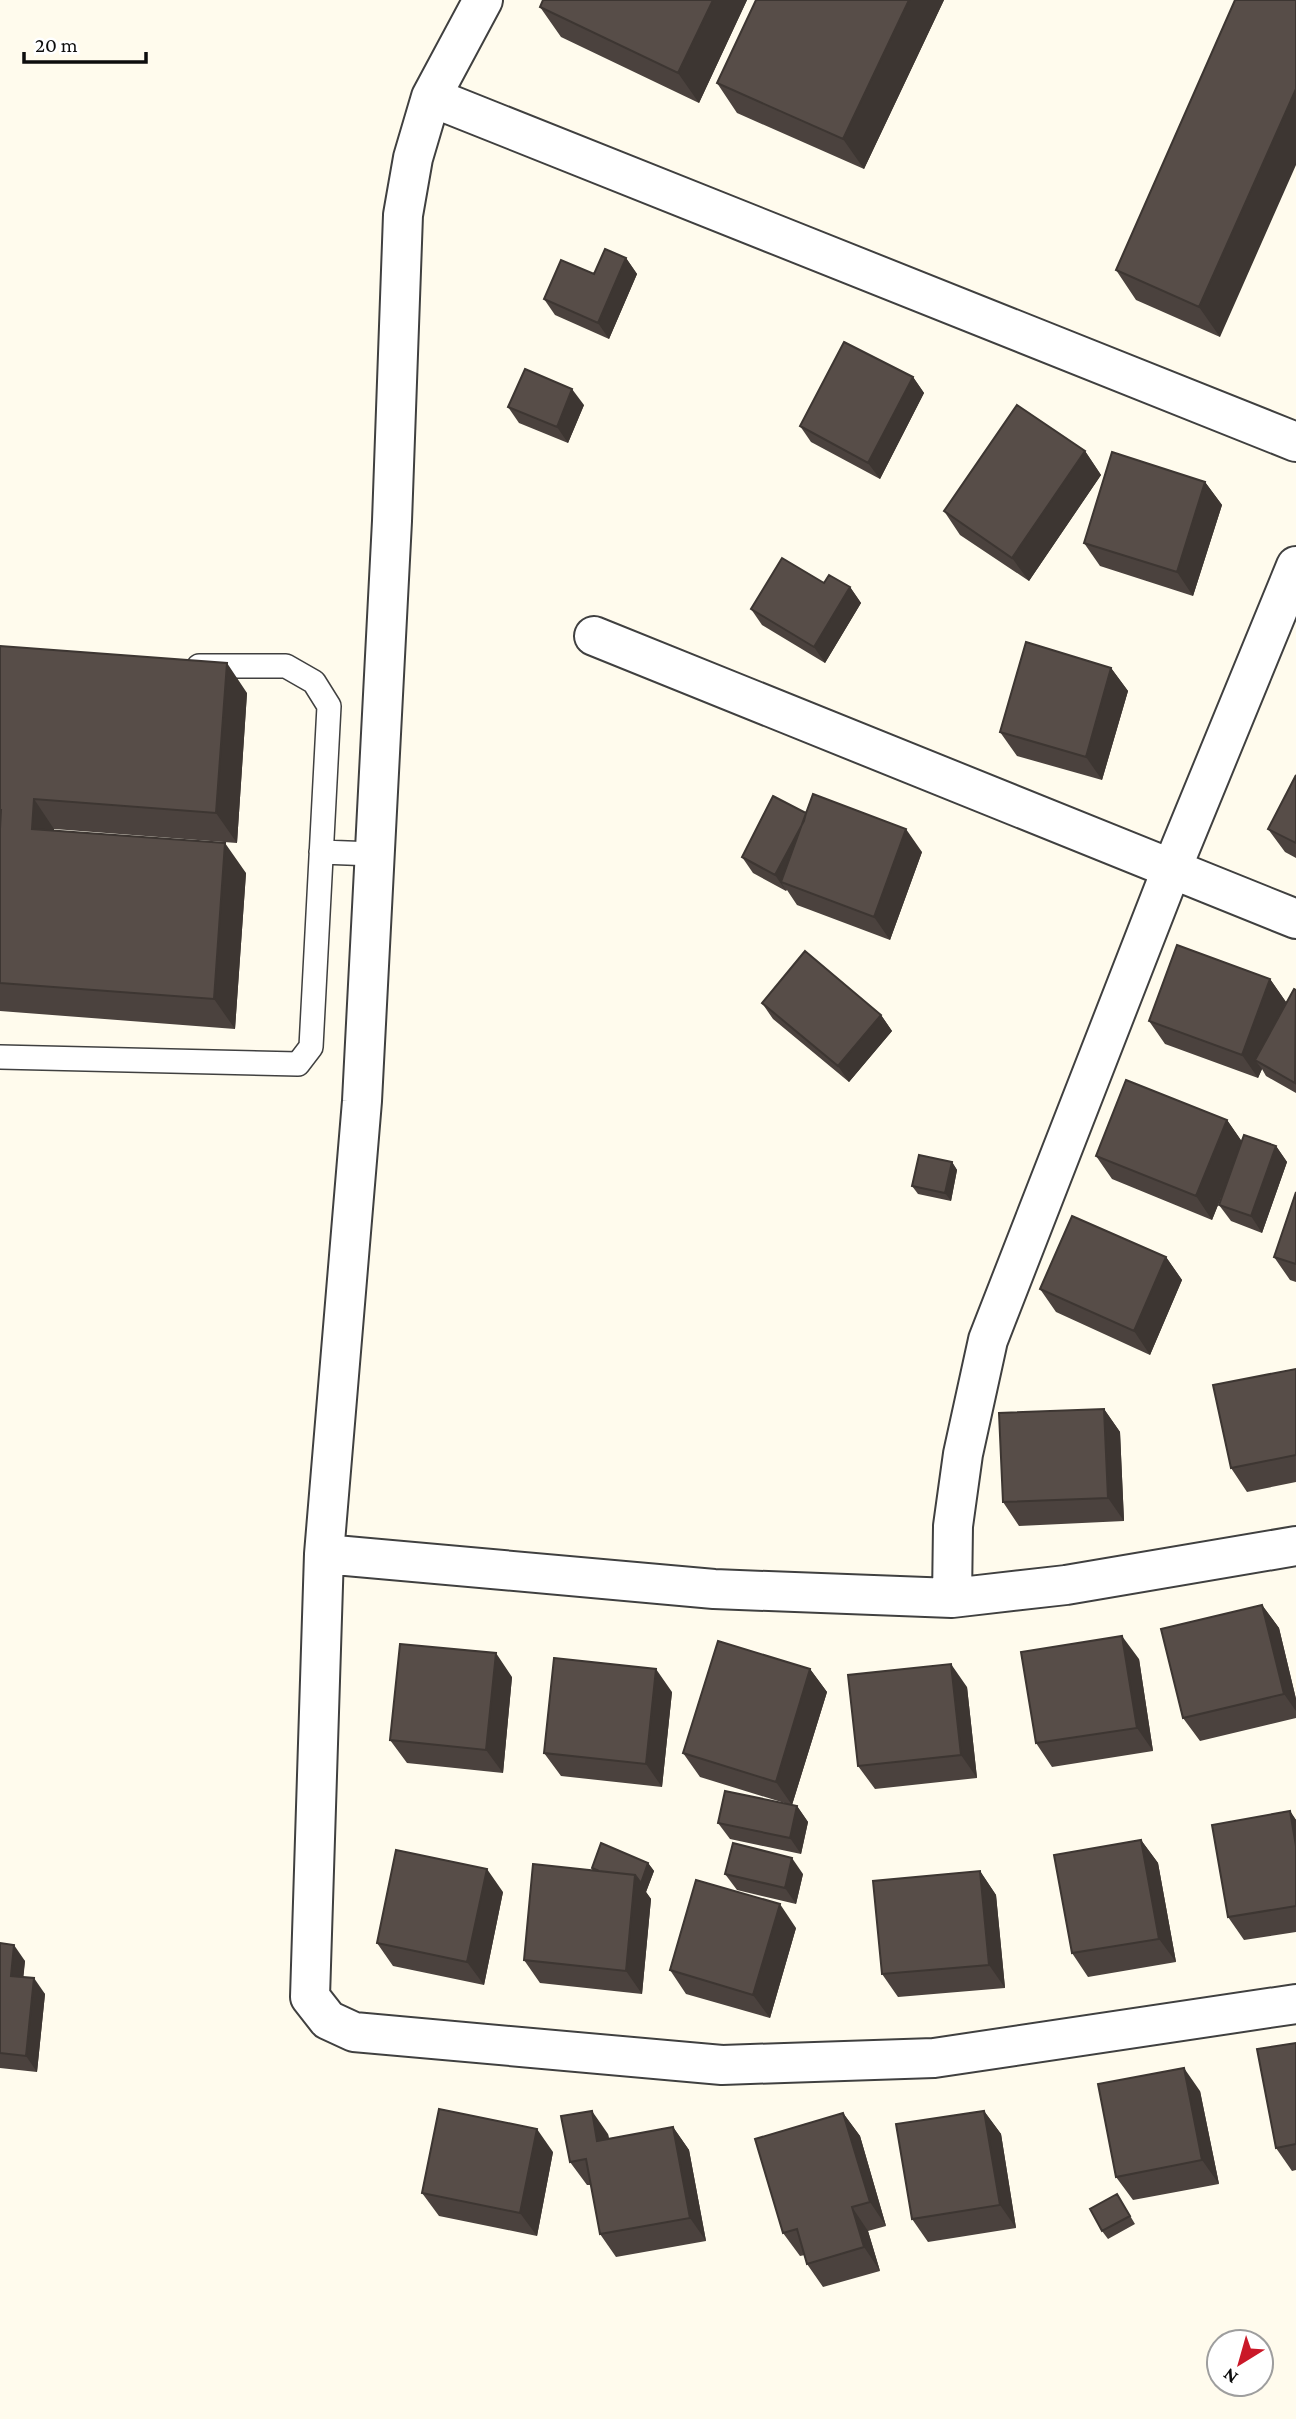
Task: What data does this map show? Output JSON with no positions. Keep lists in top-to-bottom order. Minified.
{"scale_bar":"20 m","north":"bottom left"}
